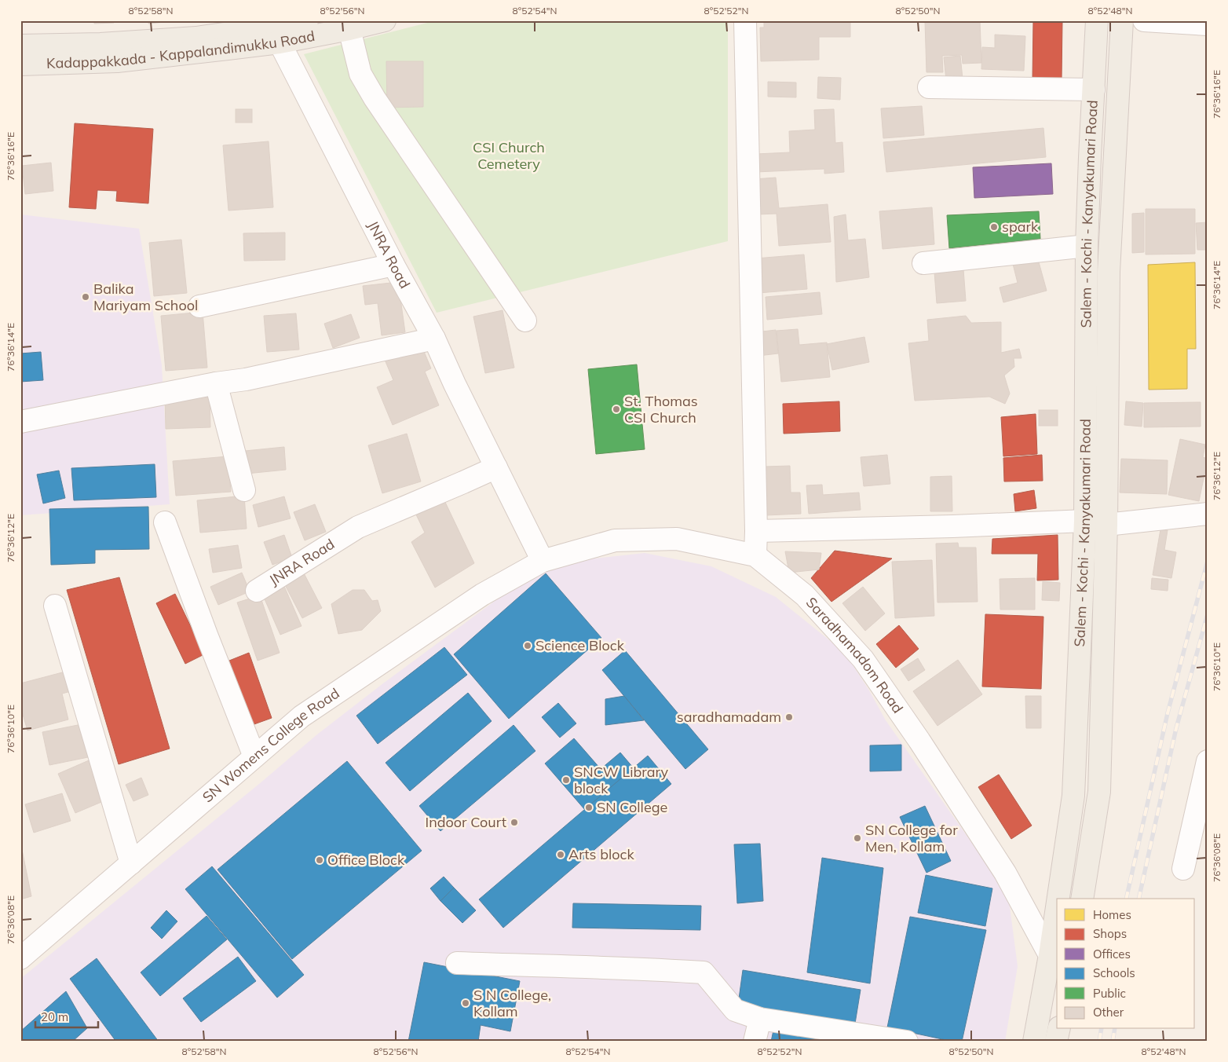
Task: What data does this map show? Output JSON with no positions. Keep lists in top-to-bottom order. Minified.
{"streets":{"main road":["Kadappakkada - Kappalandimukku Road","Salem - Kochi - Kanyakumari Road"],"street":["JNRA Road","Saradhamadom Road","SN Womens College Road"]},"crossings":[["Kadappakkada - Kappalandimukku Road","JNRA Road"],["Salem - Kochi - Kanyakumari Road","Saradhamadom Road"],["JNRA Road","Saradhamadom Road"],["JNRA Road","SN Womens College Road"],["Saradhamadom Road","SN Womens College Road"]],"parks":["CSI Church Cemetery"],"places":["spark","Balika Mariyam School","St. Thomas CSI Church","Science Block","saradhamadam","SNCW Library block","SN College","Indoor Court","SN College for Men, Kollam","Arts block","Office Block","S N College, Kollam"],"legend":["Homes","Shops","Offices","Schools","Public","Other"],"scale_bar":"20 m","coordinates":["8°52'58\"N","8°52'56\"N","8°52'54\"N","8°52'52\"N","8°52'50\"N","8°52'48\"N","76°36'16\"E","76°36'14\"E","76°36'12\"E","76°36'10\"E","76°36'08\"E"]}
